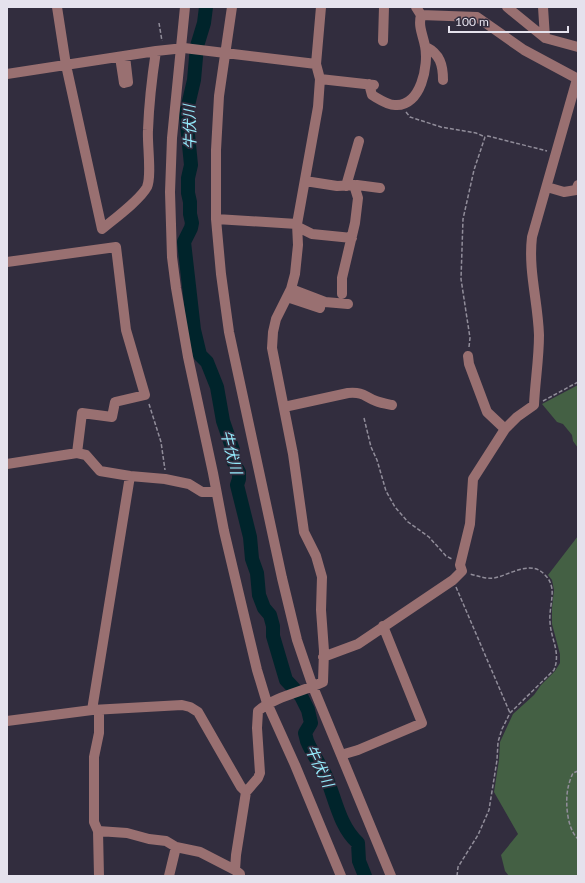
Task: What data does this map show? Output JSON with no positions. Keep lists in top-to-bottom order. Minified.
{"water":["牛伏川"],"scale_bar":"100 m"}
